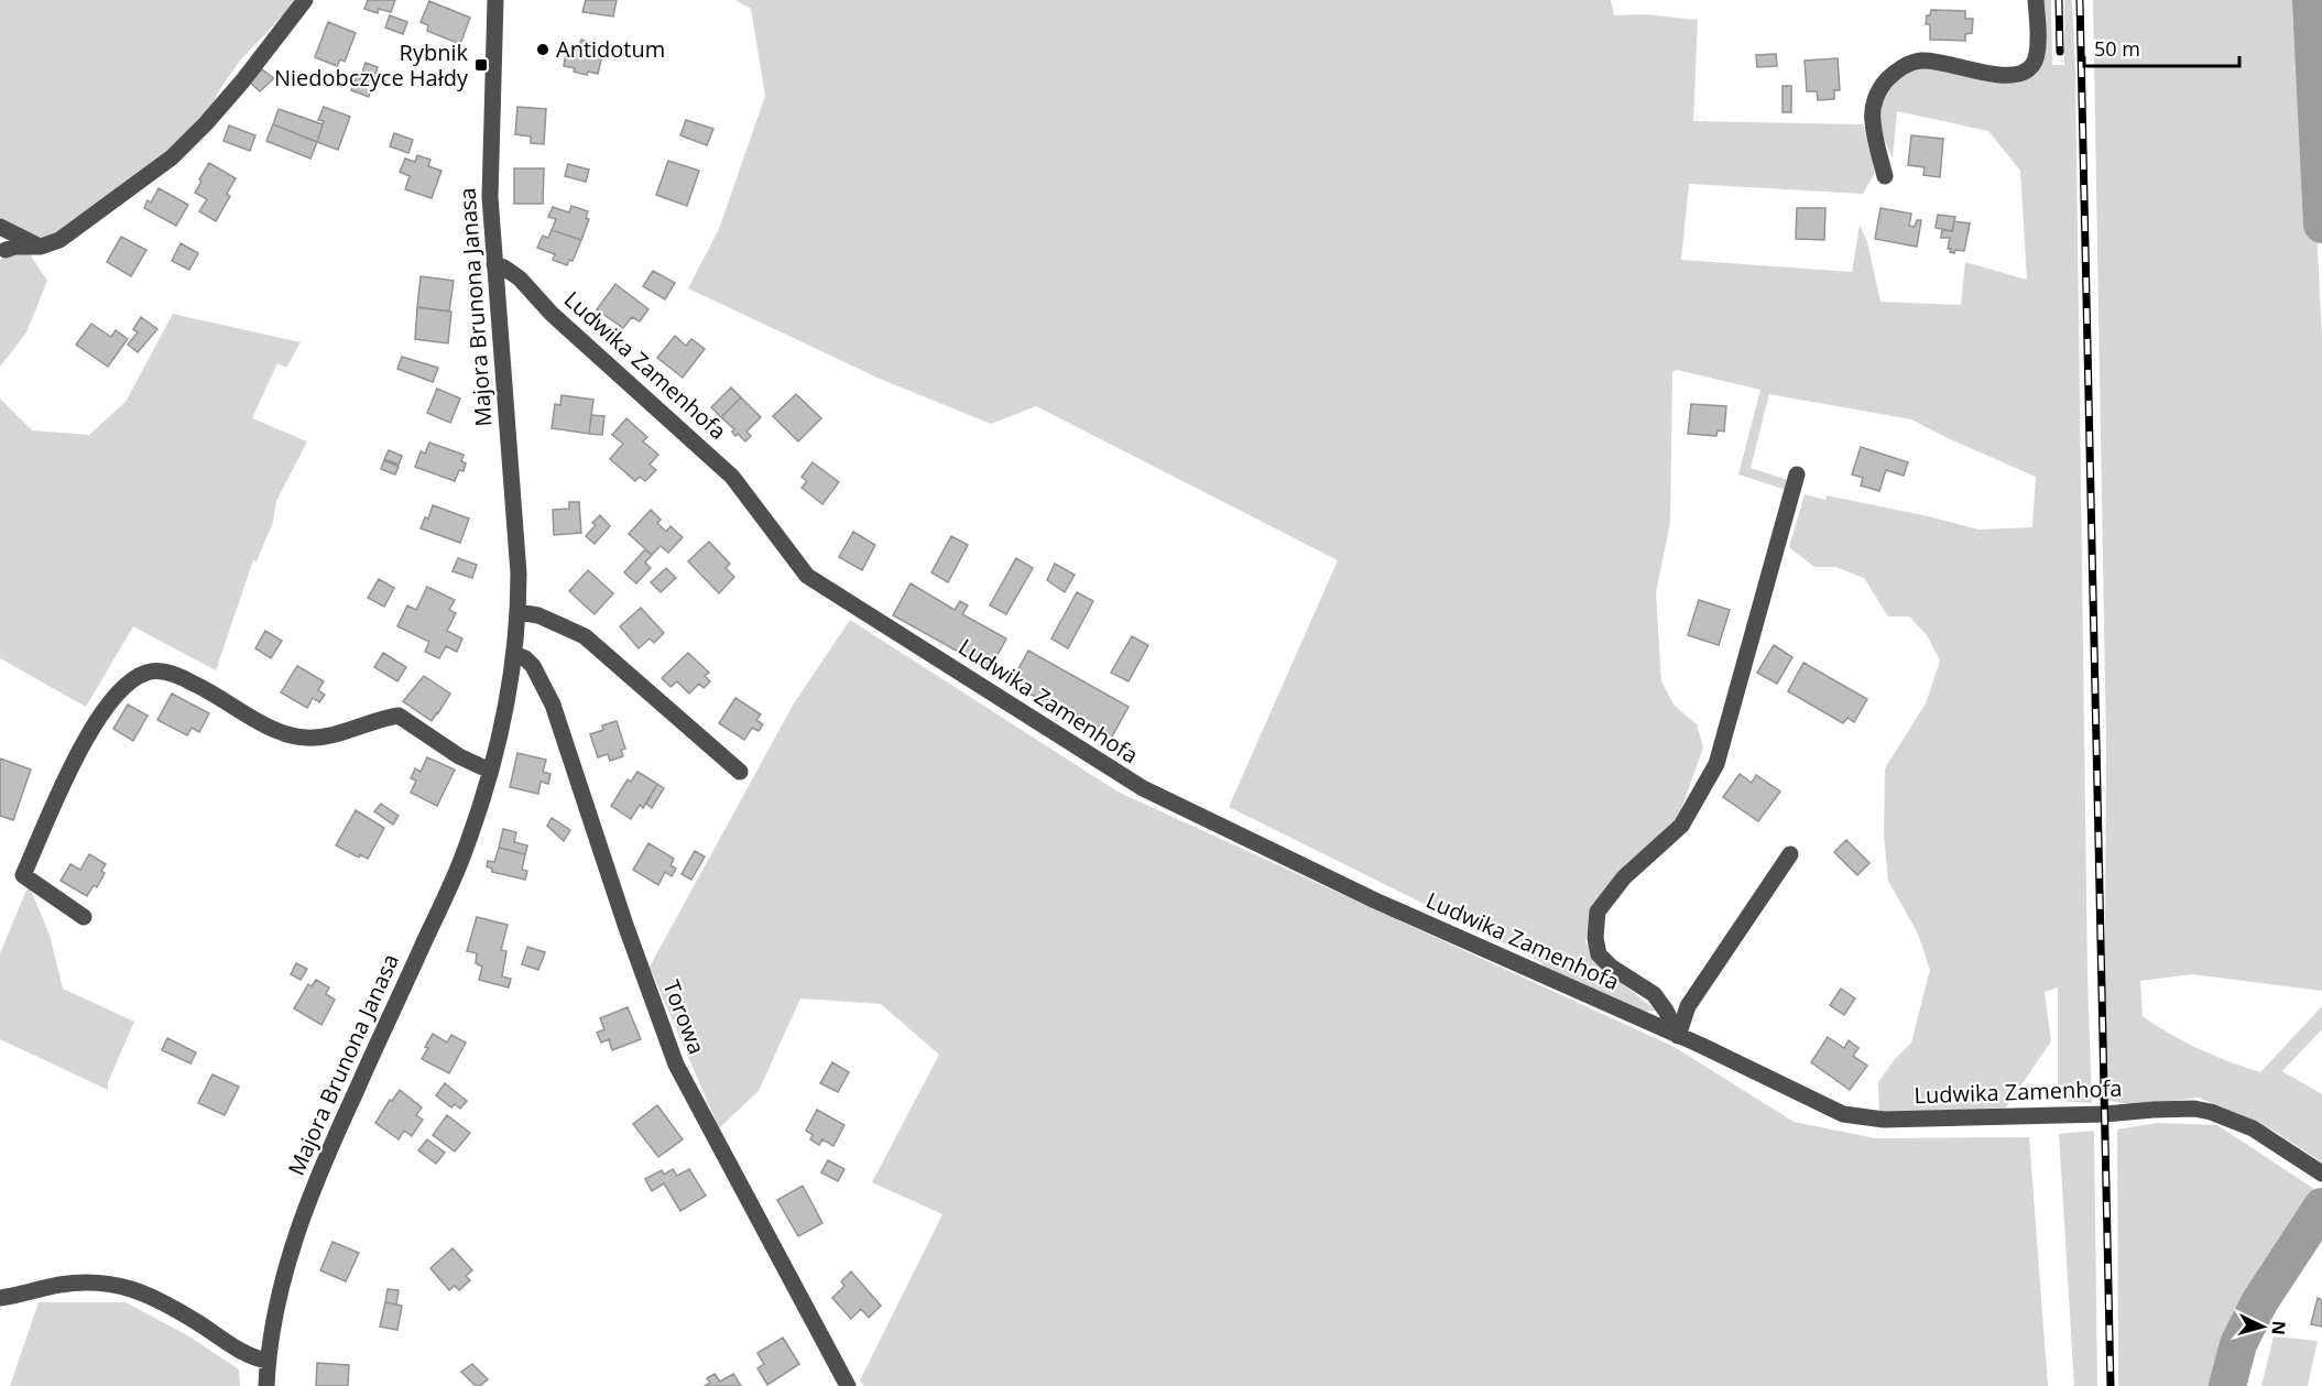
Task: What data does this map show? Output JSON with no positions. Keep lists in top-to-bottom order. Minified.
{"streets":{"street":["Majora Brunona Janasa","Ludwika Zamenhofa","Torowa"]},"crossings":[["Majora Brunona Janasa","Ludwika Zamenhofa"],["Majora Brunona Janasa","Torowa"]],"places":{"other":["Antidotum"],"transit":["Rybnik Niedobczyce Hałdy"]},"scale_bar":"50 m","north":"right"}
